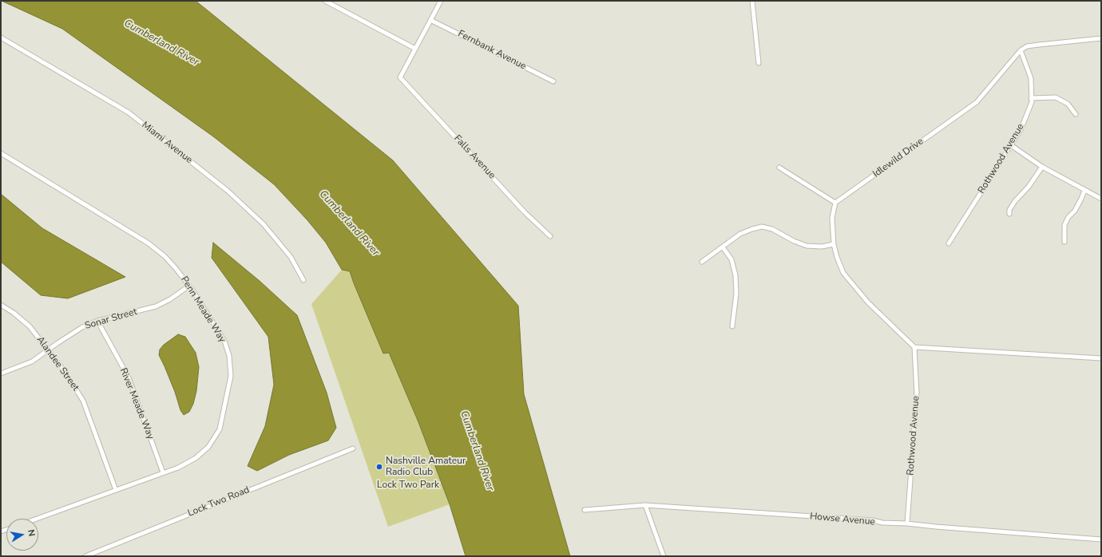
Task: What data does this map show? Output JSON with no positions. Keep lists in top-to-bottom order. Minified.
{"streets":{"street":["Fernbank Avenue","Miami Avenue","Falls Avenue","Idlewild Drive","Rothwood Avenue","Penn Meade Way","Sonar Street","Alandee Street","River Meade Way","Lock Two Road","Howse Avenue"]},"crossings":[["Idlewild Drive","Rothwood Avenue"],["Rothwood Avenue","Howse Avenue"],["Penn Meade Way","Sonar Street"],["Penn Meade Way","Alandee Street"],["Penn Meade Way","River Meade Way"],["Sonar Street","Alandee Street"],["Sonar Street","River Meade Way"]],"water":["Cumberland River"],"parks":["Lock Two Park"],"places":["Nashville Amateur Radio Club"],"north":"right"}
